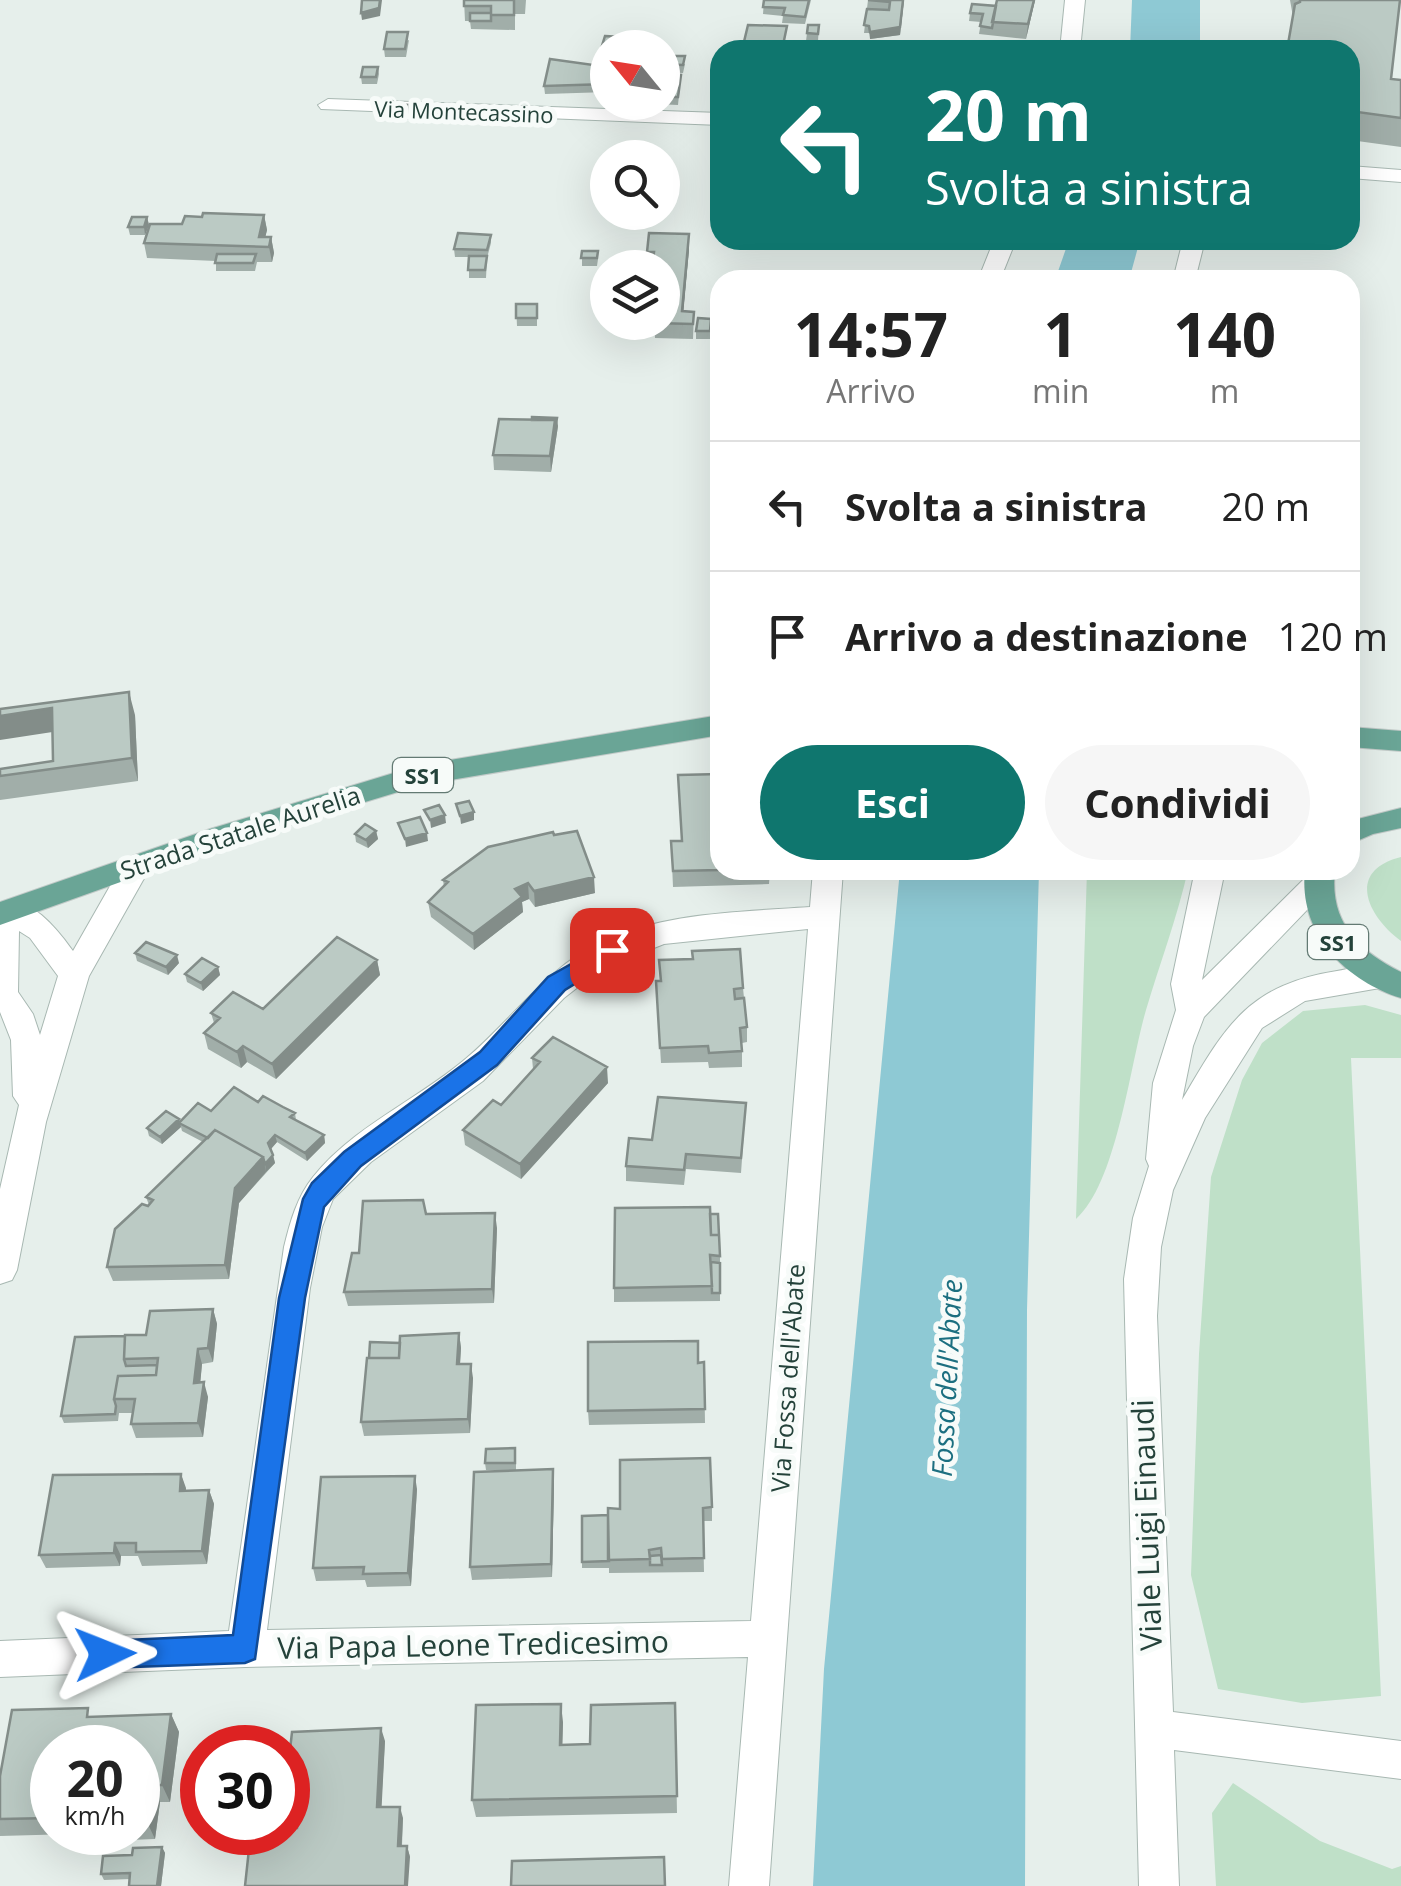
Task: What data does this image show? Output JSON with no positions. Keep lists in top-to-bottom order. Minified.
{"streets":{"main road":["SS1","Strada Statale Aurelia"],"street":["Via Montecassino","Via Fossa dell'Abate","Viale Luigi Einaudi","Via Papa Leone Tredicesimo"]},"crossings":[["SS1","Viale Luigi Einaudi"],["Via Fossa dell'Abate","Via Papa Leone Tredicesimo"]],"water":["Fossa dell'Abate"],"north":"top left","page":{"turn":["20 m","Svolta a sinistra"],"eta":["14:57","Arrivo","1","min","140","m"],"list":[{"name":"Svolta a sinistra","value":"20 m"},{"name":"Arrivo a destinazione","value":"120 m"}],"buttons":["Esci","Condividi"],"speed":"20 km/h","limit":"30"}}
